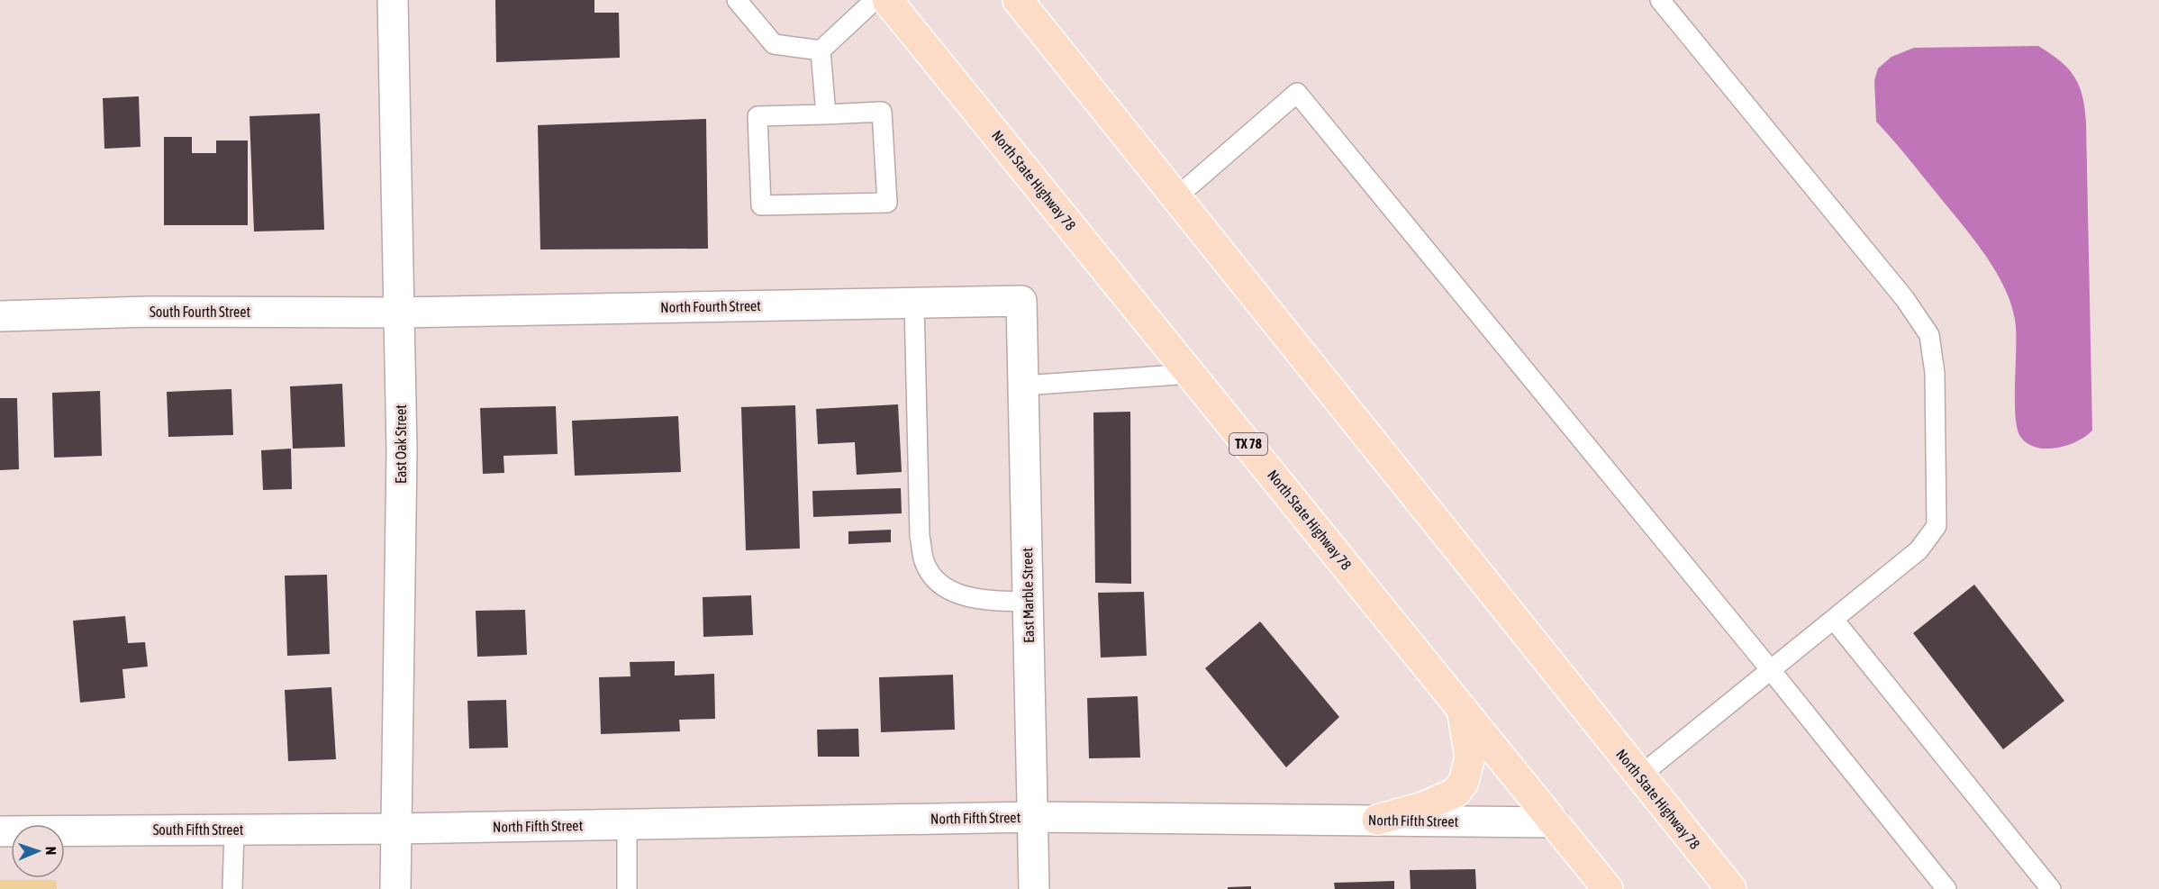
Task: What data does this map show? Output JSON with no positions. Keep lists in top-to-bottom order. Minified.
{"streets":{"main road":["North State Highway 78","TX 78"],"street":["North Fourth Street","South Fourth Street","East Oak Street","East Marble Street","North Fifth Street","South Fifth Street"]},"crossings":[["North State Highway 78","North Fifth Street"],["North Fourth Street","South Fourth Street"],["North Fourth Street","East Oak Street"],["North Fourth Street","East Marble Street"],["South Fourth Street","East Oak Street"],["East Oak Street","North Fifth Street"],["East Oak Street","South Fifth Street"],["East Marble Street","North Fifth Street"],["North Fifth Street","South Fifth Street"]],"north":"right"}
